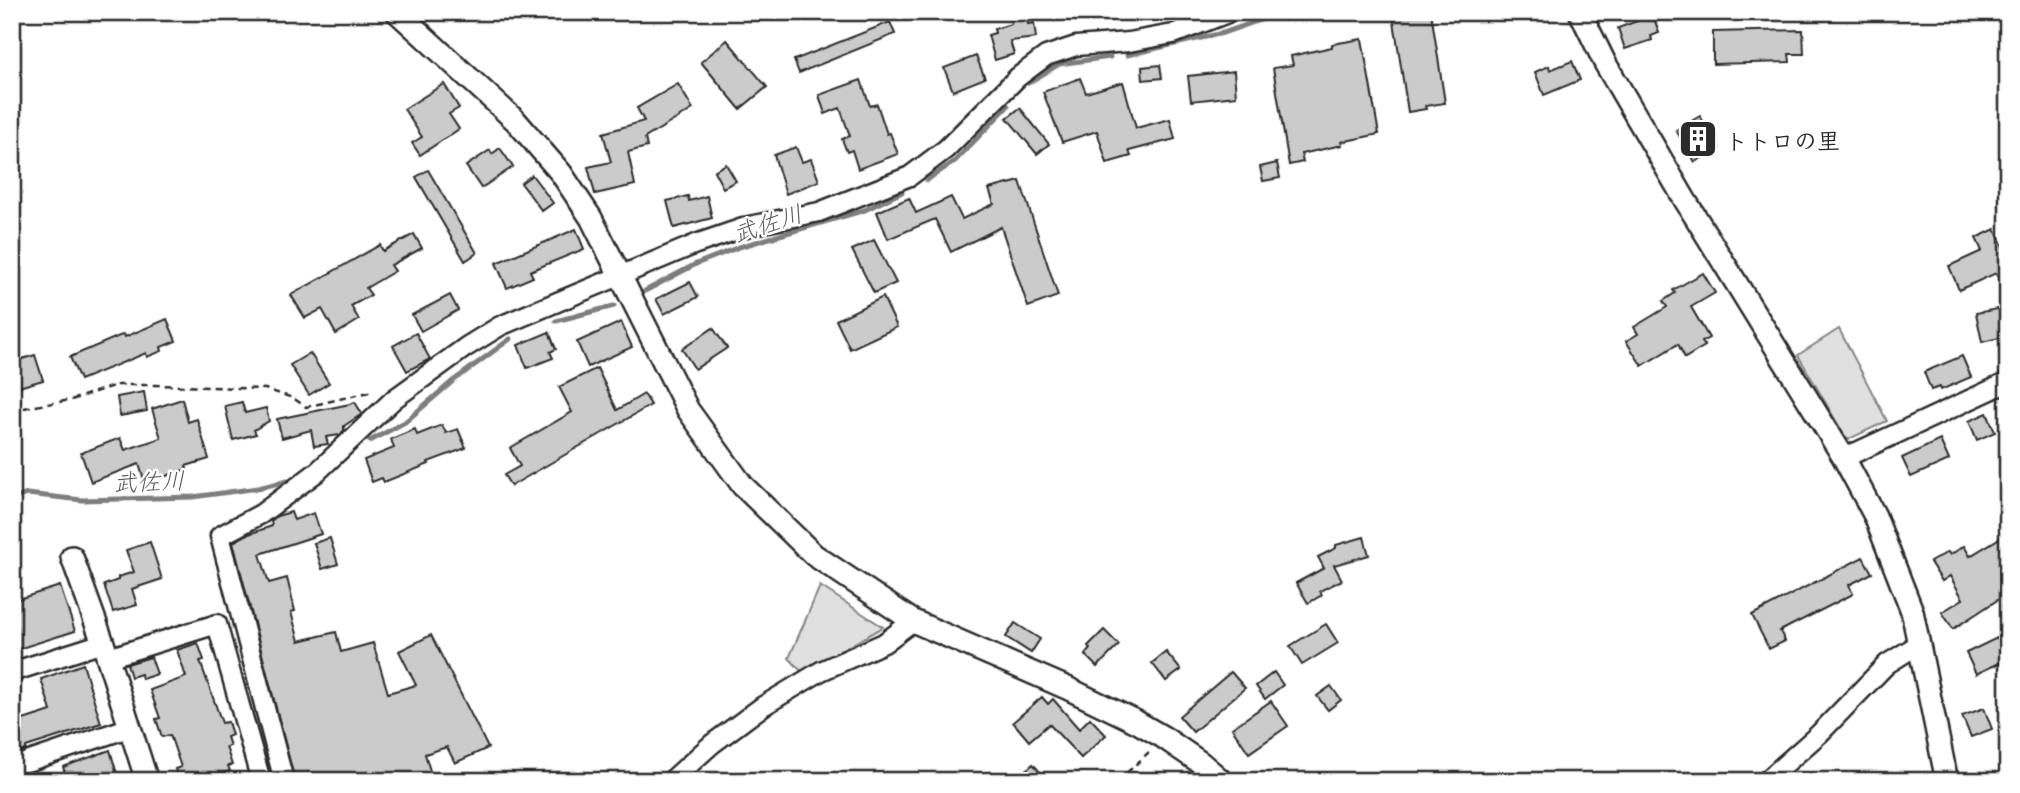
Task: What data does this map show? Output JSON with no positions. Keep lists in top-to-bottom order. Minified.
{"water":["武佐川"],"places":{"building":["トトロの里"]}}
